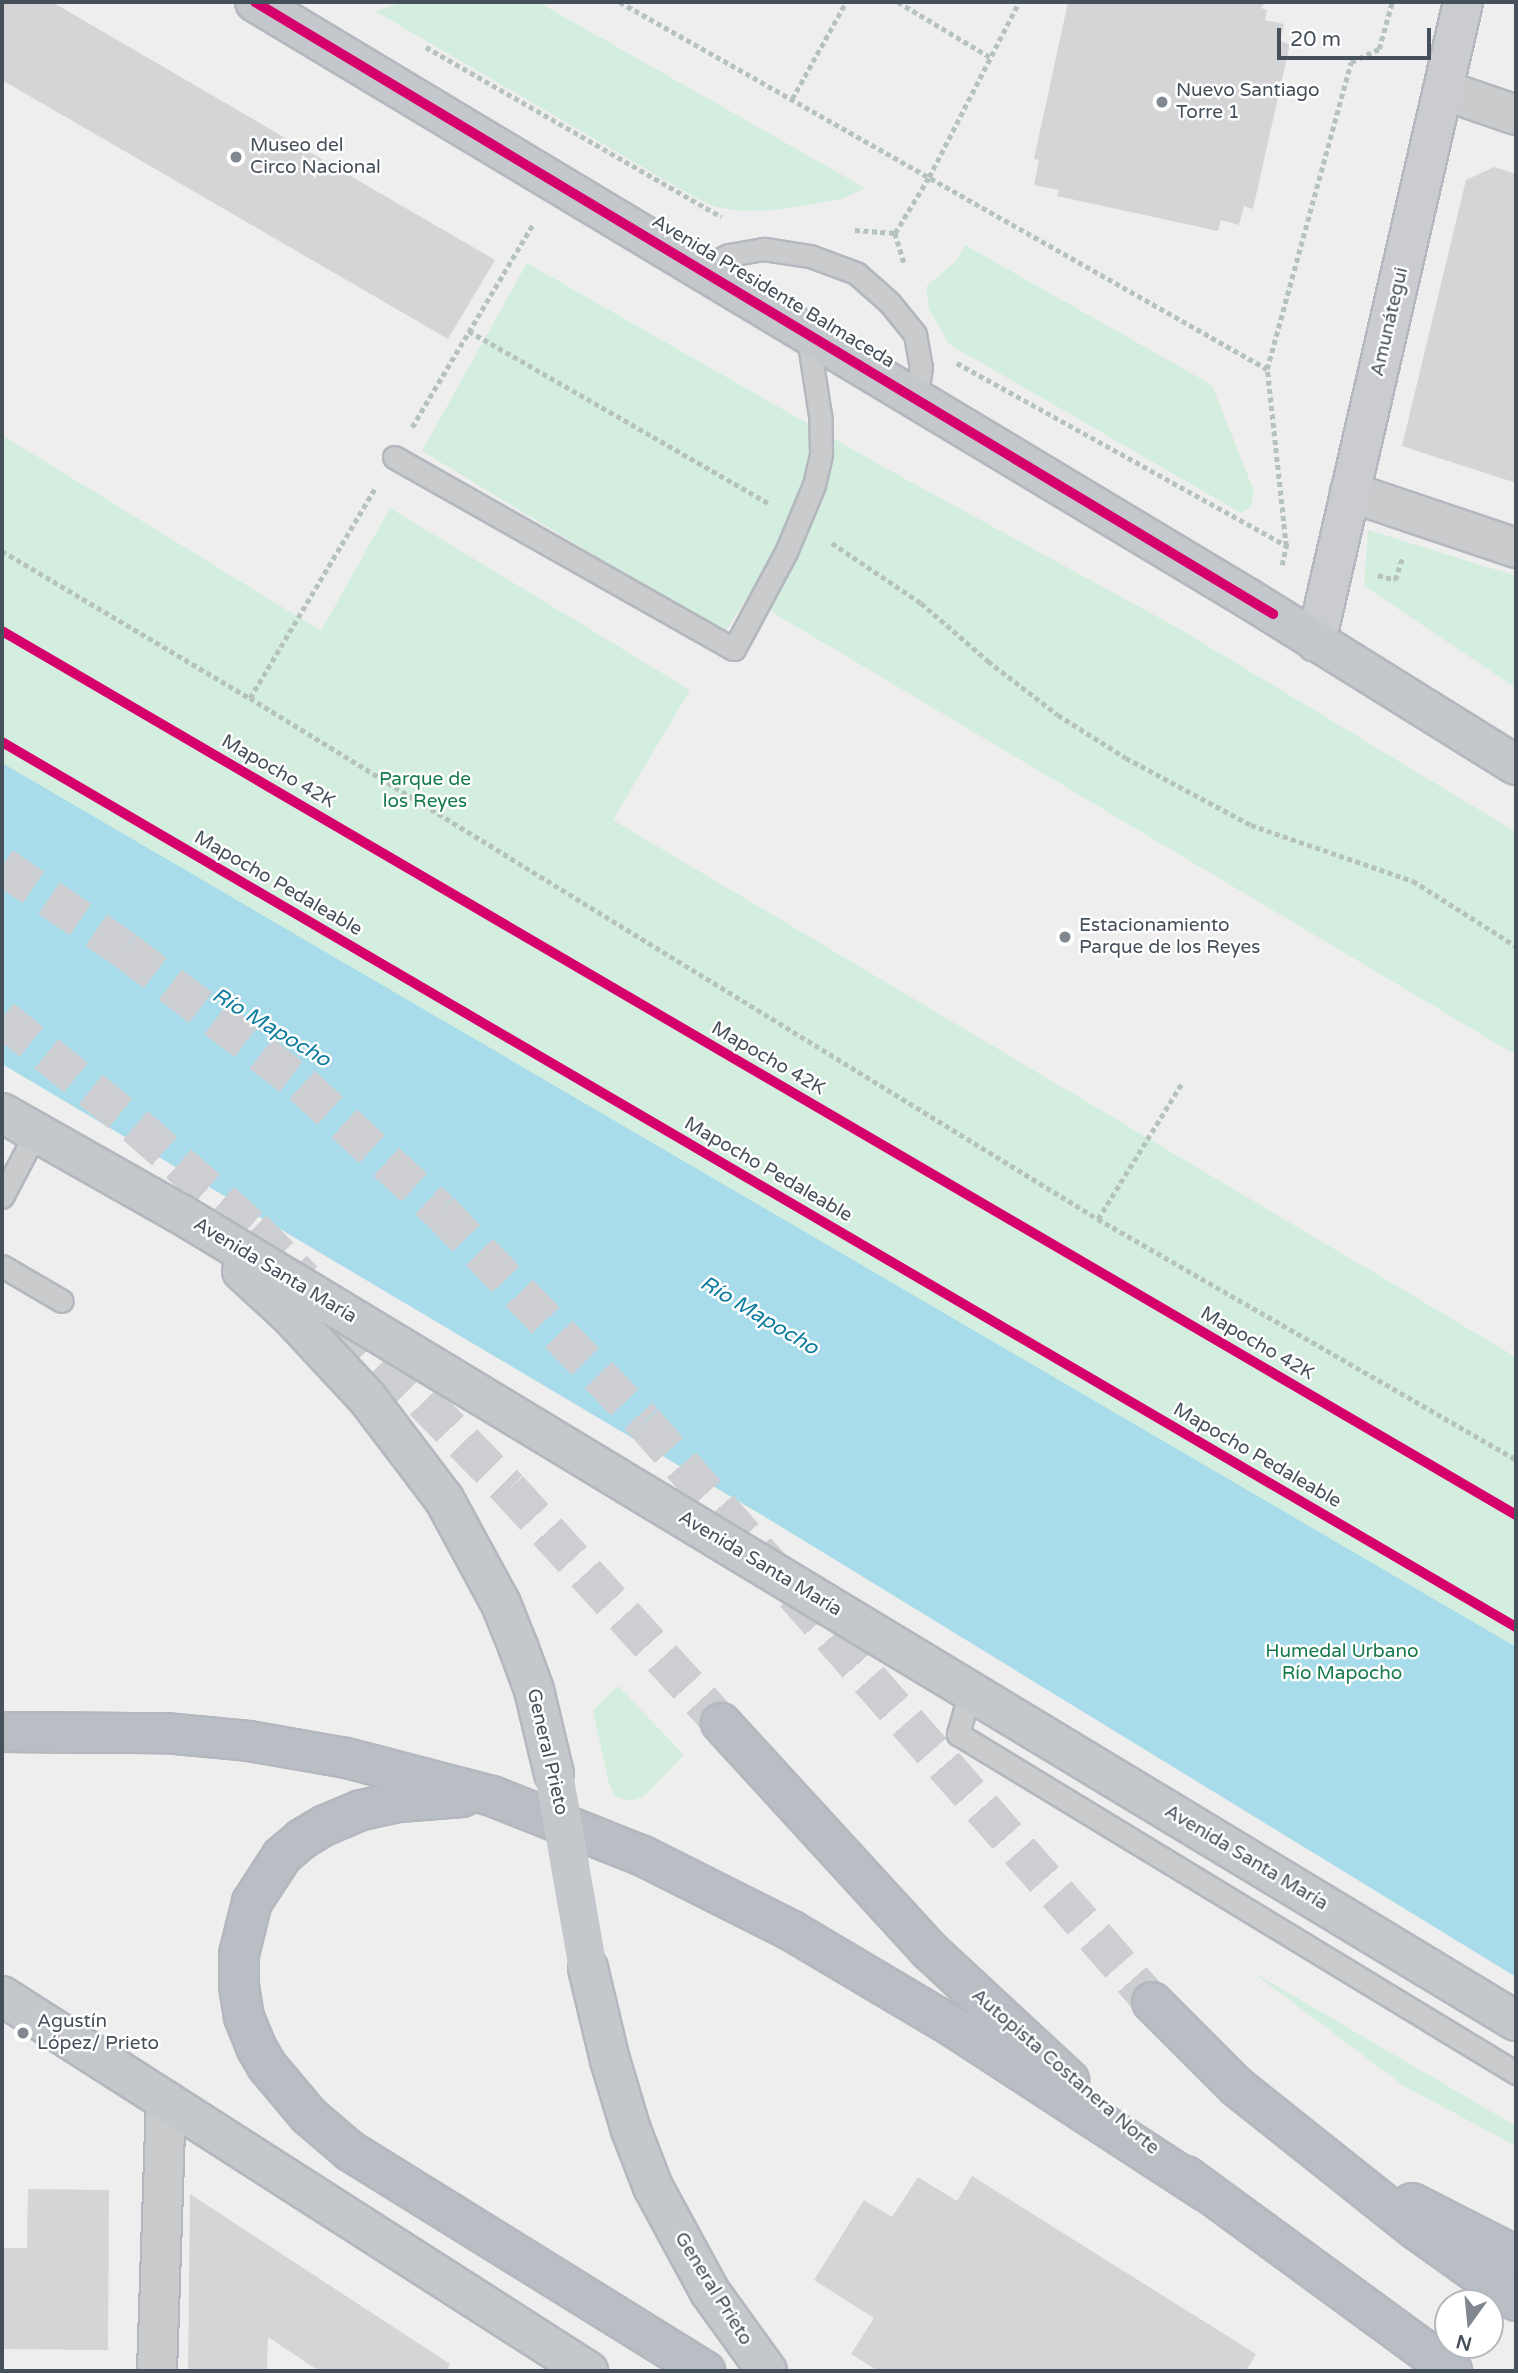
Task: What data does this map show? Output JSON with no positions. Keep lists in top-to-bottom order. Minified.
{"streets":{"highway":["Autopista Costanera Norte"],"main road":["Avenida Presidente Balmaceda","Amunátegui","Avenida Santa María","General Prieto"],"cycle path":["Mapocho 42K","Mapocho Pedaleable"]},"crossings":[["Avenida Presidente Balmaceda","Amunátegui"],["Avenida Santa María","General Prieto"]],"water":["Río Mapocho"],"parks":["Parque de los Reyes","Humedal Urbano Río Mapocho"],"places":["Nuevo Santiago Torre 1","Museo del Circo Nacional","Estacionamiento Parque de los Reyes","Agustín López/ Prieto"],"scale_bar":"20 m","north":"bottom"}
